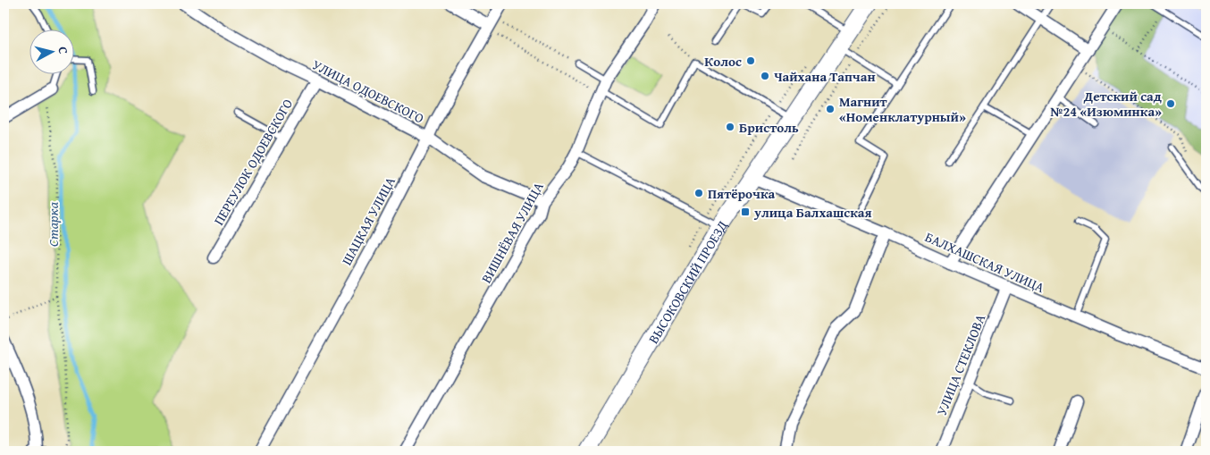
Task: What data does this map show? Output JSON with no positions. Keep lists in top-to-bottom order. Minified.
{"streets":{"street":["УЛИЦА ОДОЕВСКОГО","ПЕРЕУЛОК ОДОЕВСКОГО","ШАЦКАЯ УЛИЦА","ВИШНЁВАЯ УЛИЦА","БАЛХАШСКАЯ УЛИЦА","ВЫСОКОВСКИЙ ПРОЕЗД","УЛИЦА СТЕКЛОВА"]},"crossings":[["УЛИЦА ОДОЕВСКОГО","ПЕРЕУЛОК ОДОЕВСКОГО"],["УЛИЦА ОДОЕВСКОГО","ШАЦКАЯ УЛИЦА"],["УЛИЦА ОДОЕВСКОГО","ВИШНЁВАЯ УЛИЦА"],["БАЛХАШСКАЯ УЛИЦА","ВЫСОКОВСКИЙ ПРОЕЗД"],["БАЛХАШСКАЯ УЛИЦА","УЛИЦА СТЕКЛОВА"]],"water":["Старка"],"places":{"other":["Колос","Чайхана Тапчан","Детский сад №24 «Изюминка»","Магнит «Номенклатурный»","Бристоль","Пятёрочка"],"transit":["улица Балхашская"]},"north":"right"}
